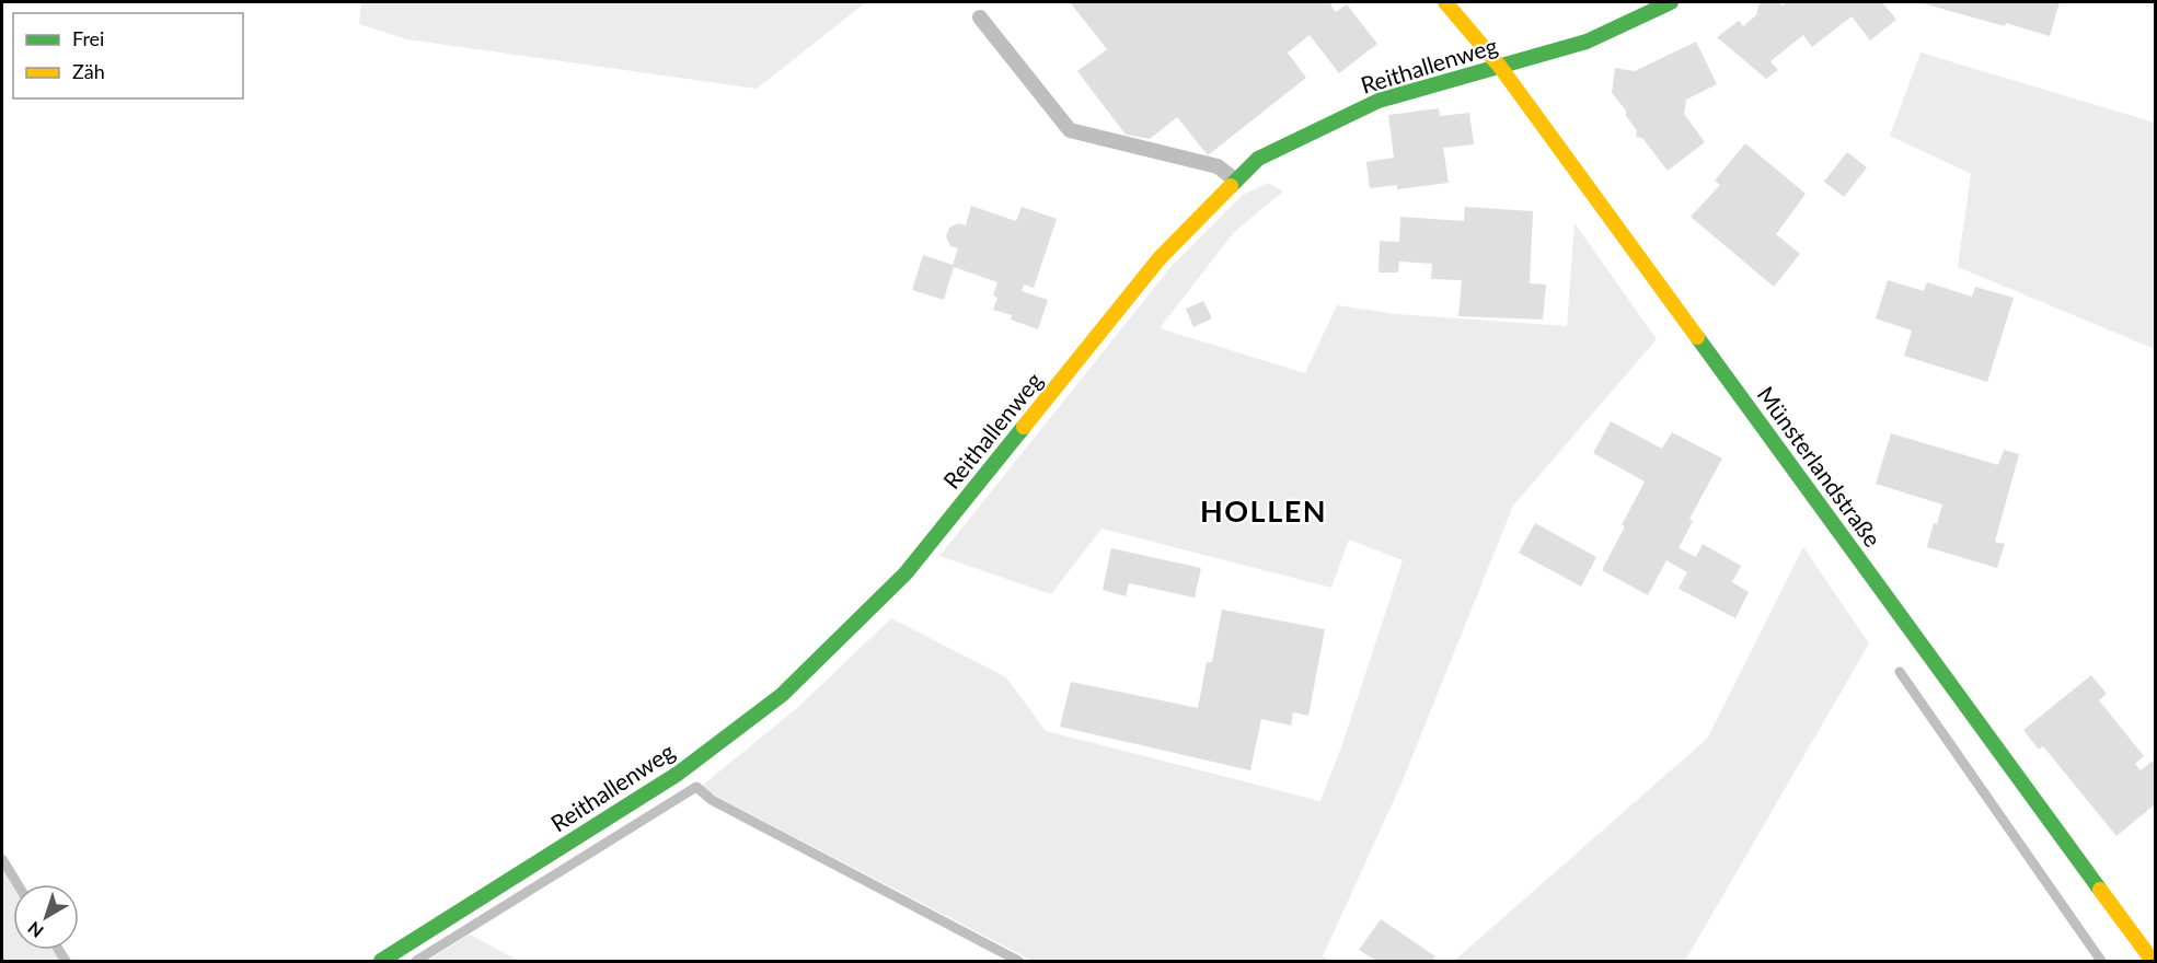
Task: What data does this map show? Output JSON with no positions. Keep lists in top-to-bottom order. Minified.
{"streets":{"street":["Reithallenweg","Münsterlandstraße"]},"crossings":[["Reithallenweg","Münsterlandstraße"]],"districts":["HOLLEN"],"legend":["Frei","Zäh"],"north":"bottom left"}
